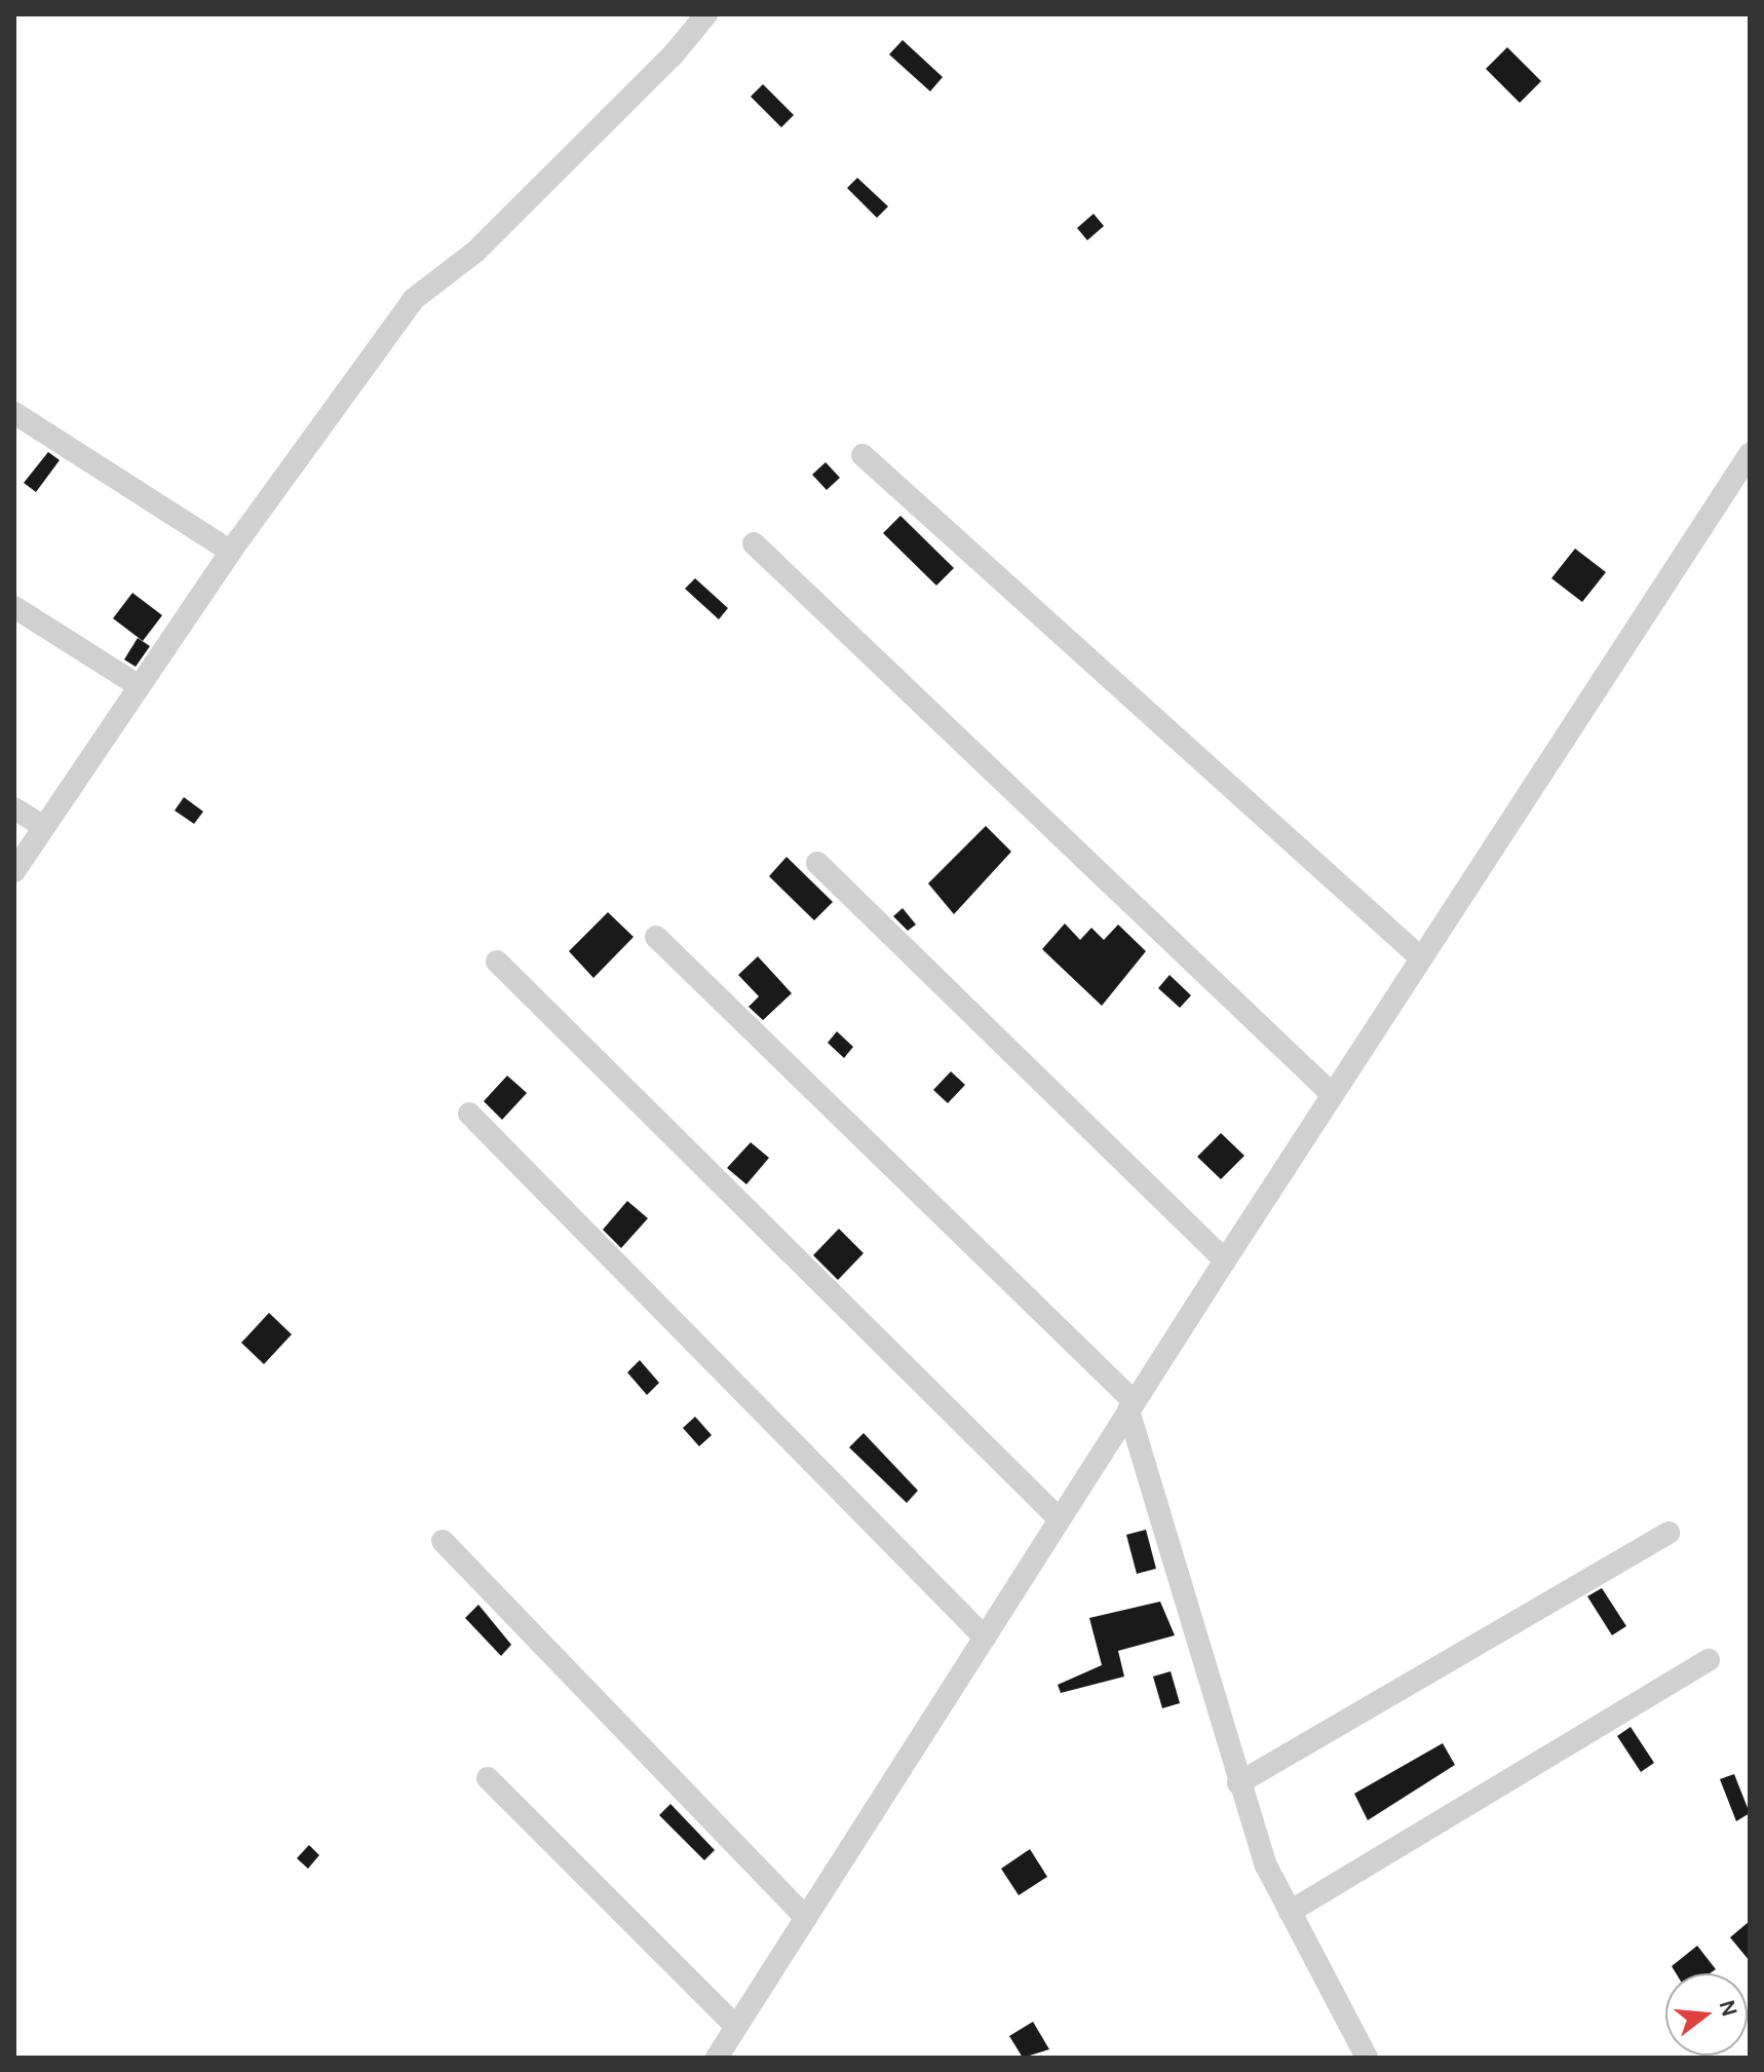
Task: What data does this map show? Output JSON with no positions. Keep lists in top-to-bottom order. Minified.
{"north":"right"}
